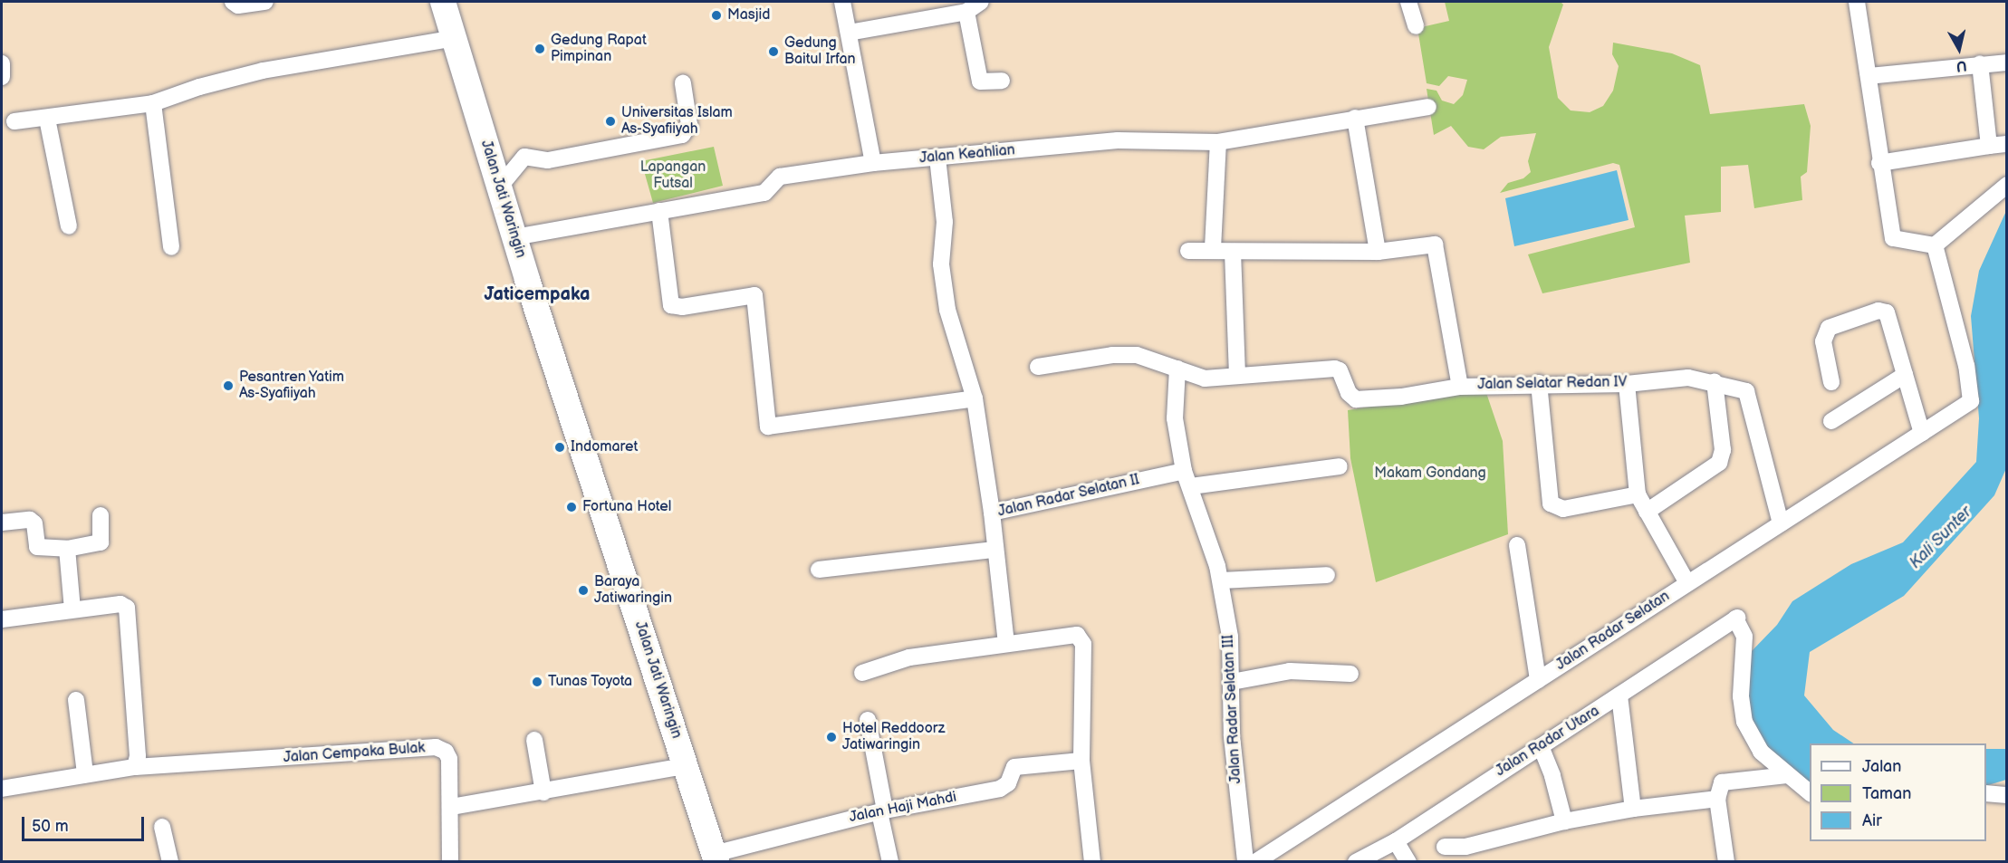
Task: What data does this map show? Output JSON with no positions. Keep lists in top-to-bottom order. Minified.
{"streets":{"main road":["Jalan Jati Waringin"],"street":["Jalan Keahlian","Jalan Selatar Redan IV","Jalan Radar Selatan II","Jalan Radar Selatan","Jalan Radar Selatan III","Jalan Radar Utara","Jalan Cempaka Bulak","Jalan Haji Mahdi"]},"crossings":[["Jalan Keahlian","Jalan Jati Waringin"],["Jalan Jati Waringin","Jalan Haji Mahdi"],["Jalan Selatar Redan IV","Jalan Radar Selatan"],["Jalan Radar Selatan II","Jalan Radar Selatan III"]],"districts":["Jaticempaka"],"water":["Kali Sunter"],"parks":["Lapangan Futsal","Makam Gondang"],"places":["Masjid","Gedung Rapat Pimpinan","Gedung Baitul Irfan","Universitas Islam As-Syafiiyah","Pesantren Yatim As-Syafiiyah","Indomaret","Fortuna Hotel","Baraya Jatiwaringin","Tunas Toyota","Hotel Reddoorz Jatiwaringin"],"legend":["Jalan","Taman","Air"],"scale_bar":"50 m","north":"bottom"}
